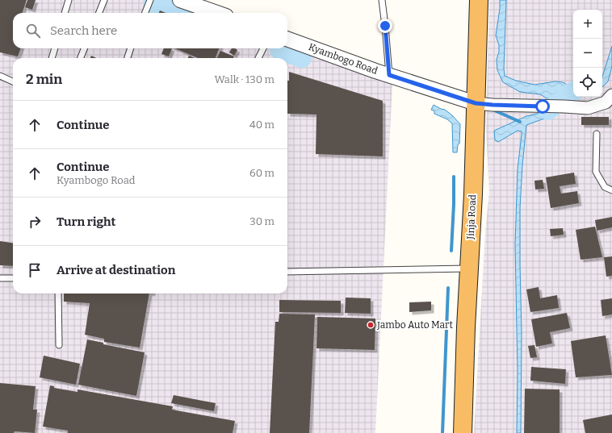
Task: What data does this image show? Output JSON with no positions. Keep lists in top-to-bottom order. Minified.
{"streets":{"highway":["Jinja Road"],"street":["Kyambogo Road"]},"crossings":[["Kyambogo Road","Jinja Road"]],"places":["Jambo Auto Mart"],"page":{"map_buttons":["+","−"],"search":"Search here","heading":["2 min","Walk · 130 m"],"list":[["Continue","40 m"],["Continue","Kyambogo Road","60 m"],["Turn right","30 m"],"Arrive at destination"]}}
